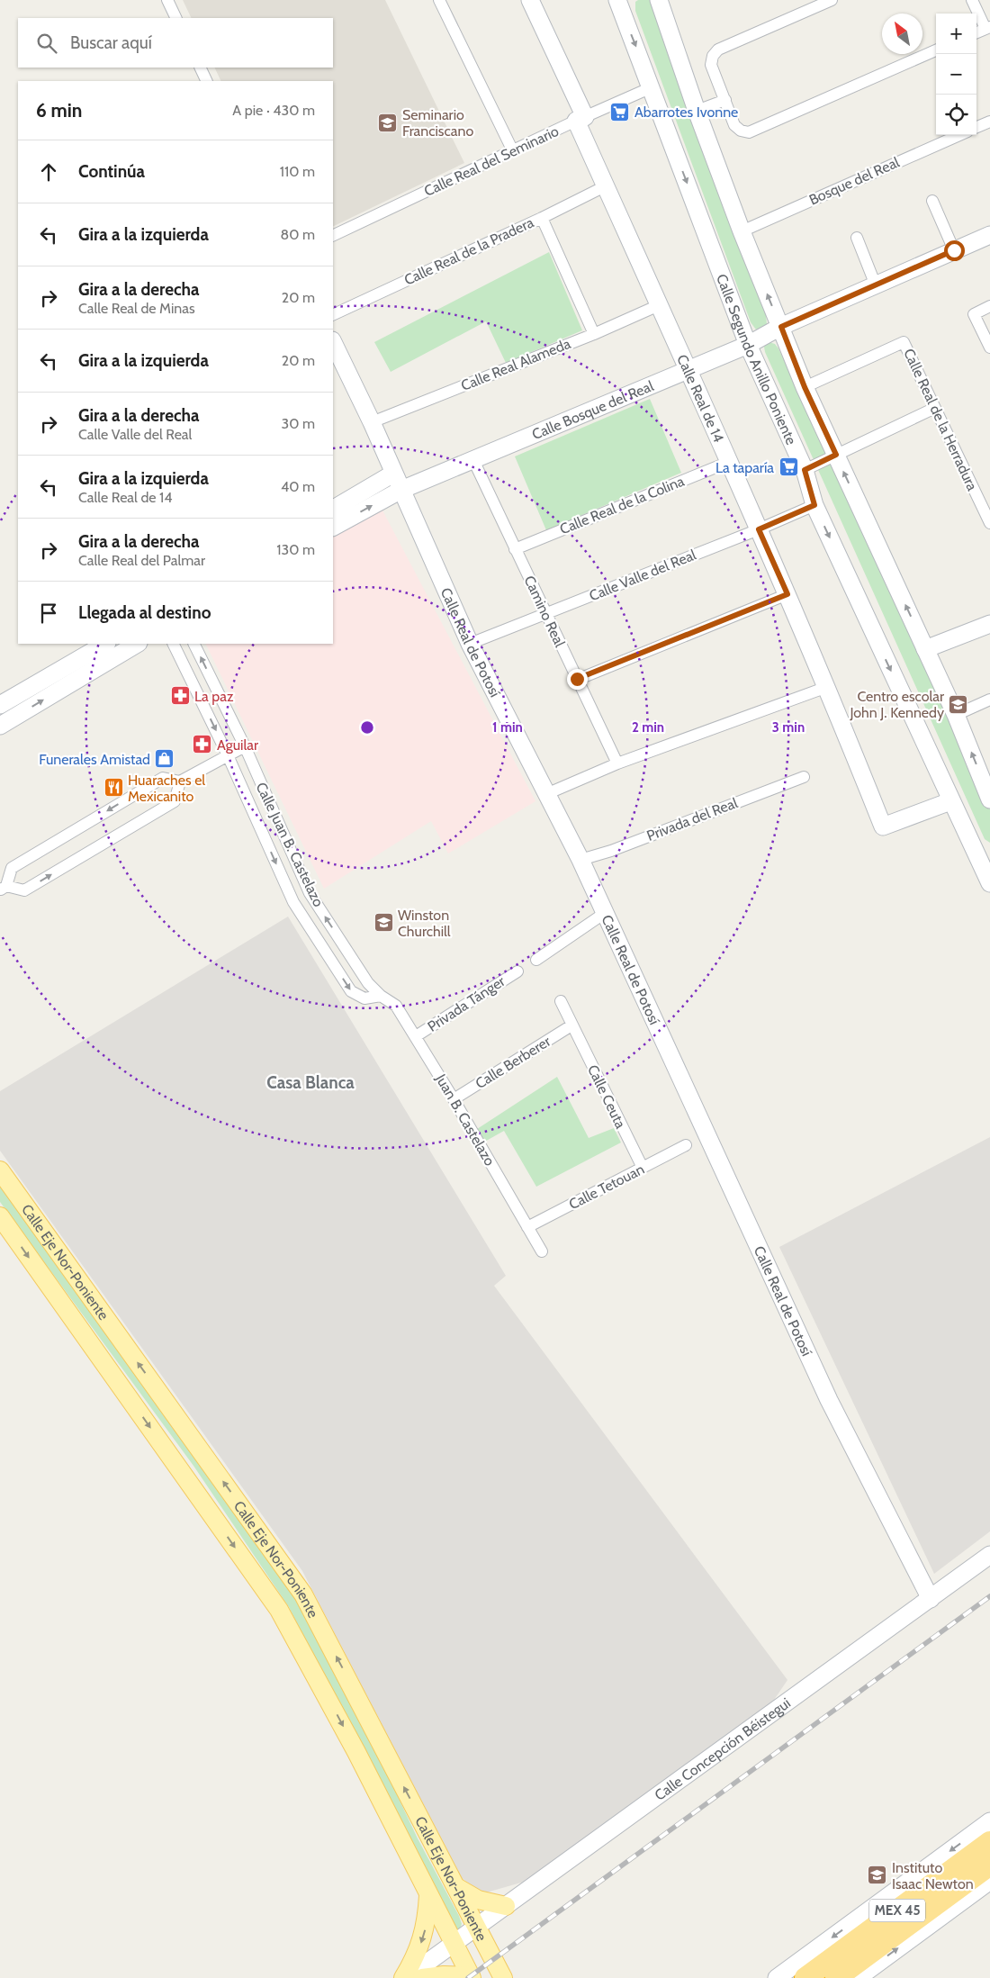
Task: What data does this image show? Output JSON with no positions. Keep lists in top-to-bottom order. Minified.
{"streets":{"highway":["MEX 45"],"main road":["Calle Segundo Anillo Poniente","Calle Real de 14","Calle Bosque del Real","Calle Real de Potosí","Calle Eje Nor-Poniente","Calle Concepción Béistegui"],"street":["Calle Real del Seminario","Bosque del Real","Calle Real de la Pradera","Calle Real Alameda","Calle Real de la Herradura","Calle Real de la Colina","Calle Valle del Real","Camino Real","Privada del Real","Calle Juan B. Castelazo","Privada Tánger","Calle Berberer","Calle Ceuta","Juan B. Castelazo","Calle Tetouan"]},"crossings":[["Calle Real del Seminario","Calle Segundo Anillo Poniente"],["Calle Real del Seminario","Calle Real de 14"],["Calle Real de la Pradera","Calle Real de 14"],["Calle Segundo Anillo Poniente","Calle Real de 14"],["Calle Segundo Anillo Poniente","Calle Bosque del Real"],["Calle Segundo Anillo Poniente","Calle Valle del Real"],["Calle Real Alameda","Calle Real de 14"],["Calle Real Alameda","Calle Real de Potosí"],["Calle Real de 14","Calle Bosque del Real"],["Calle Real de 14","Calle Real de la Colina"],["Calle Real de 14","Calle Valle del Real"],["Calle Bosque del Real","Camino Real"],["Calle Bosque del Real","Calle Real de Potosí"],["Calle Real de la Colina","Camino Real"],["Calle Valle del Real","Camino Real"],["Calle Valle del Real","Calle Real de Potosí"],["Calle Real de Potosí","Privada del Real"],["Calle Real de Potosí","Calle Concepción Béistegui"],["Calle Juan B. Castelazo","Juan B. Castelazo"],["Privada Tánger","Juan B. Castelazo"],["Calle Berberer","Calle Ceuta"],["Calle Berberer","Juan B. Castelazo"],["Calle Ceuta","Calle Tetouan"],["Juan B. Castelazo","Calle Tetouan"],["Calle Eje Nor-Poniente","Calle Concepción Béistegui"]],"districts":["Casa Blanca"],"places":{"supermarket":["Abarrotes Ivonne","La taparía"],"school or university":["Seminario Franciscano","Centro escolar John J. Kennedy","Winston Churchill","Instituto Isaac Newton"],"pharmacy":["La paz","Aguilar"],"shop":["Funerales Amistad"],"restaurant":["Huaraches el Mexicanito"]},"north":"top left","page":{"map_buttons":["+","−"],"search":"Buscar aquí","heading":["6 min","A pie · 430 m"],"list":[["Continúa","110 m"],["Gira a la izquierda","80 m"],["Gira a la derecha","Calle Real de Minas","20 m"],["Gira a la izquierda","20 m"],["Gira a la derecha","Calle Valle del Real","30 m"],["Gira a la izquierda","Calle Real de 14","40 m"],["Gira a la derecha","Calle Real del Palmar","130 m"],"Llegada al destino"]},"rings":["1 min","2 min","3 min"]}
